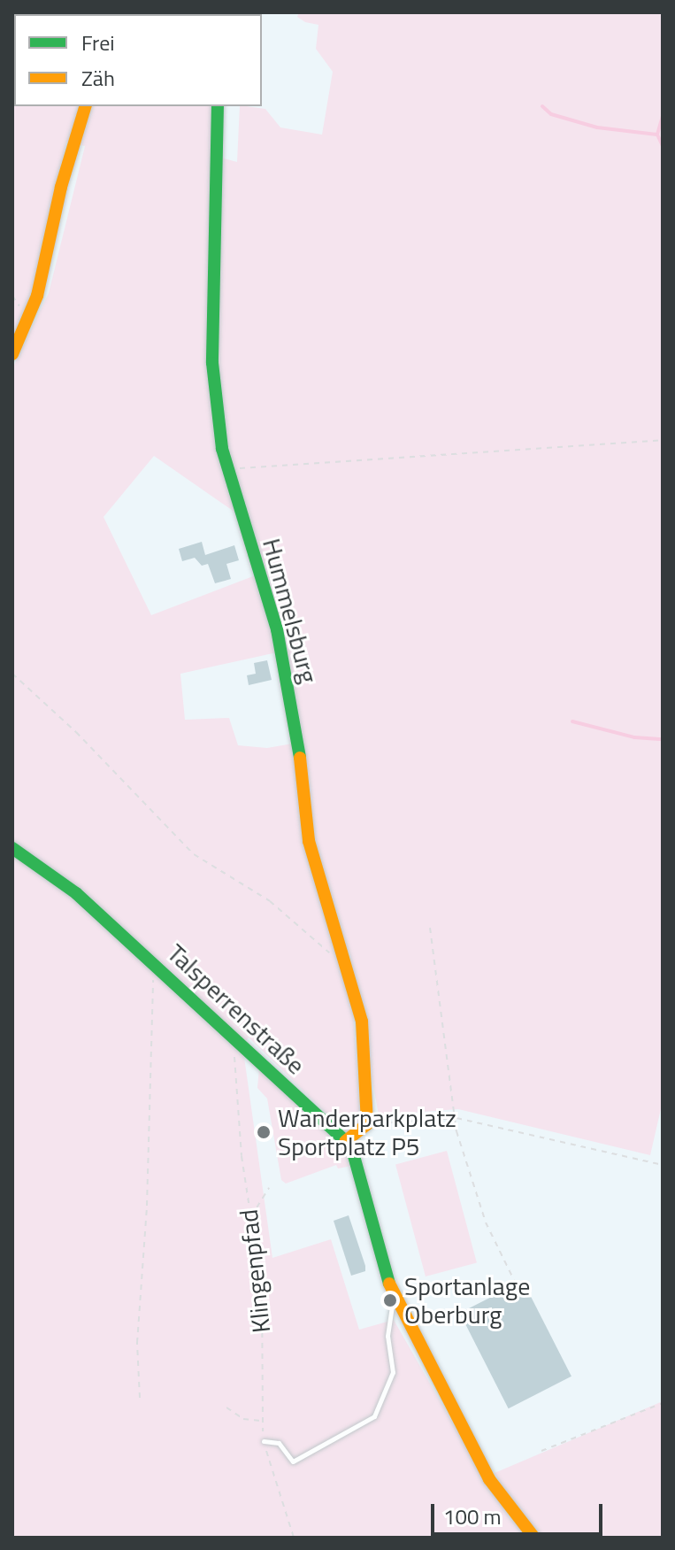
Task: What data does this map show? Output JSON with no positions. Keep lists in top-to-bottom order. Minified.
{"streets":{"street":["Hummelsburg","Talsperrenstraße"],"path":["Klingenpfad"]},"crossings":[["Talsperrenstraße","Klingenpfad"]],"places":["Wanderparkplatz Sportplatz P5","Sportanlage Oberburg"],"legend":["Frei","Zäh"],"scale_bar":"100 m"}
